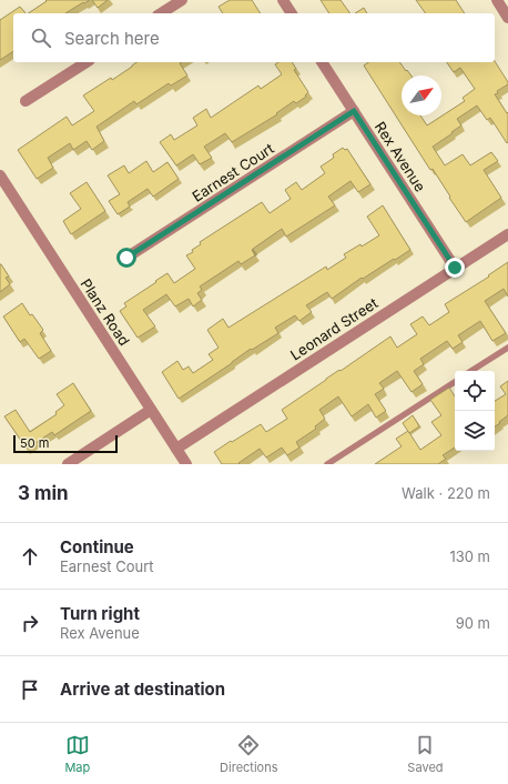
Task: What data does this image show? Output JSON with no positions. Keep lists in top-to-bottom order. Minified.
{"streets":{"street":["Rex Avenue","Earnest Court","Planz Road","Leonard Street"]},"crossings":[["Rex Avenue","Earnest Court"],["Rex Avenue","Leonard Street"],["Planz Road","Leonard Street"]],"scale_bar":"50 m","north":"top right","page":{"search":"Search here","scale":"50 m","heading":["3 min","Walk · 220 m"],"list":[["Continue","Earnest Court","130 m"],["Turn right","Rex Avenue","90 m"],"Arrive at destination"],"nav":["Map","Directions","Saved"]}}
